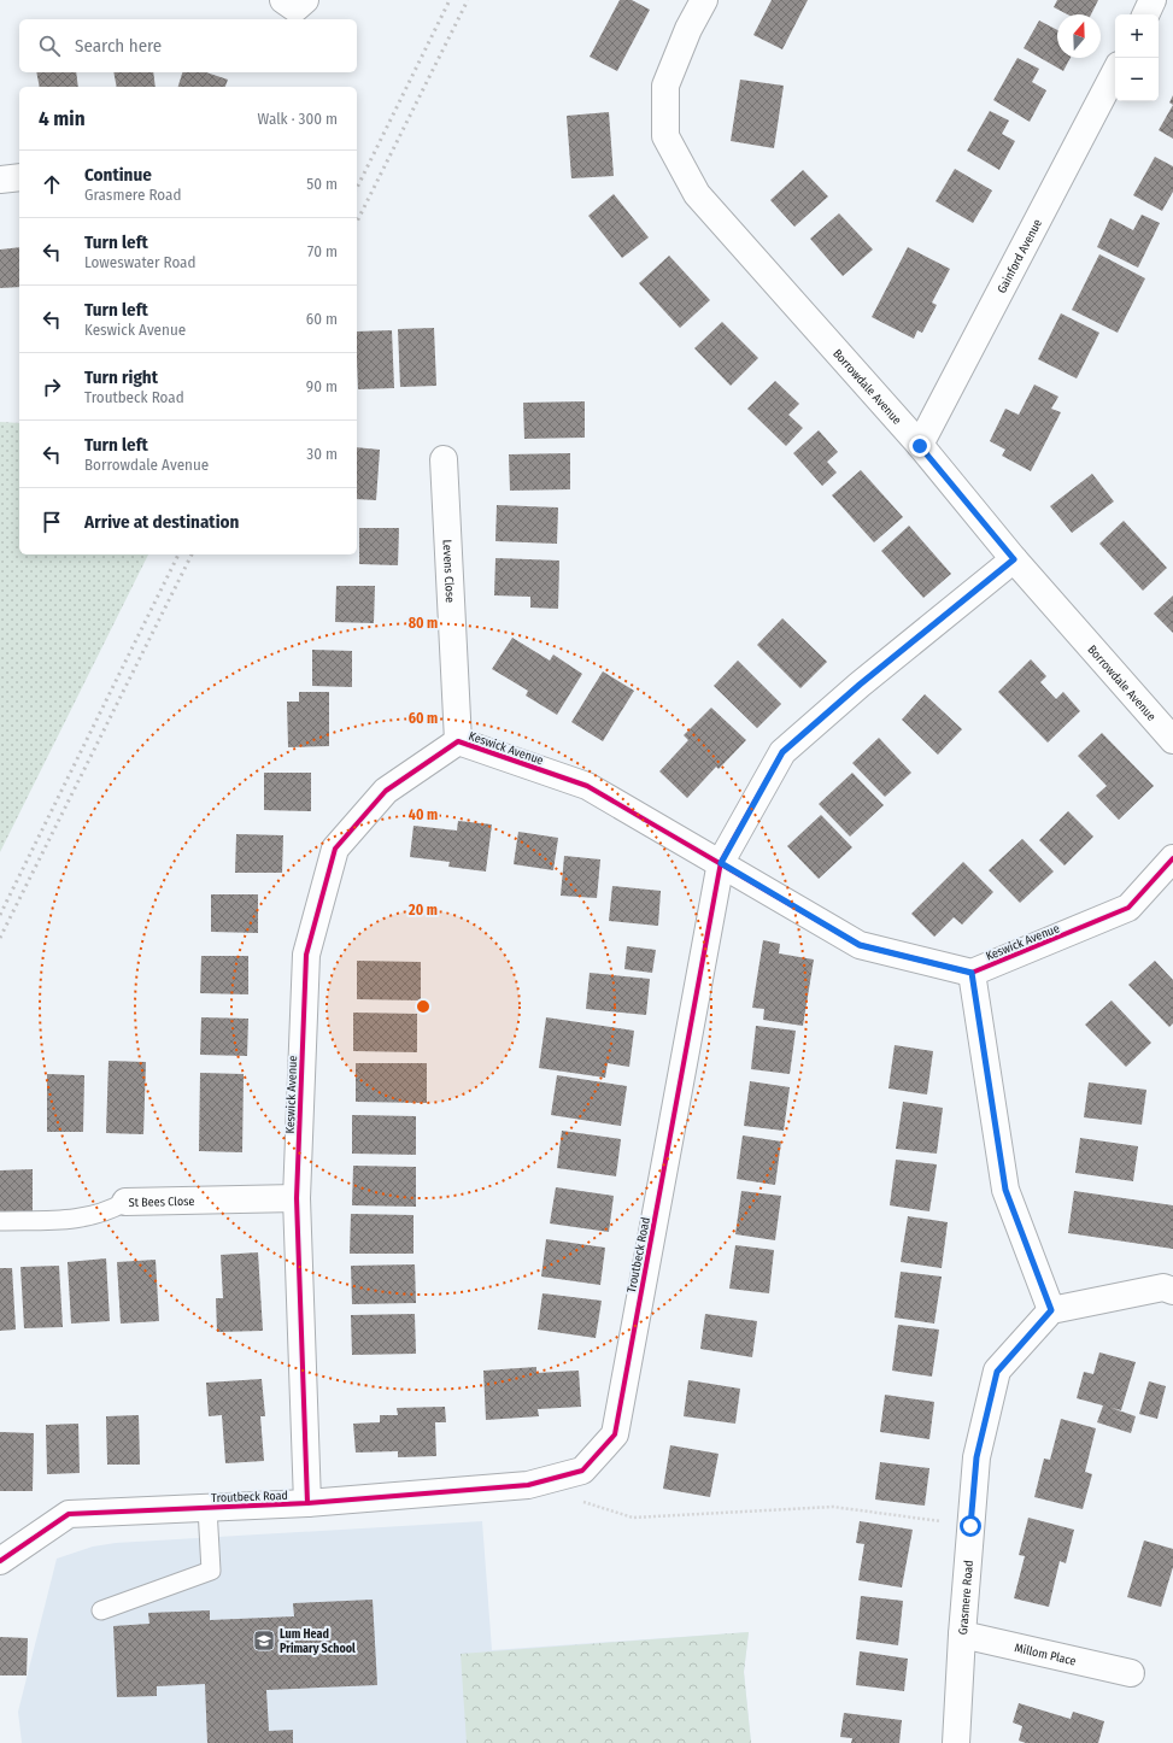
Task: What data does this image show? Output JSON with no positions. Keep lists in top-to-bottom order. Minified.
{"streets":{"street":["Gainford Avenue","Borrowdale Avenue","Levens Close","Keswick Avenue","St Bees Close","Troutbeck Road","Grasmere Road","Millom Place"]},"crossings":[["Gainford Avenue","Borrowdale Avenue"],["Borrowdale Avenue","Troutbeck Road"],["Levens Close","Keswick Avenue"],["Keswick Avenue","St Bees Close"],["Keswick Avenue","Troutbeck Road"],["Grasmere Road","Millom Place"]],"places":{"school or university":["Lum Head Primary School"]},"north":"top","page":{"map_buttons":["+","−"],"search":"Search here","heading":["4 min","Walk · 300 m"],"list":[["Continue","Grasmere Road","50 m"],["Turn left","Loweswater Road","70 m"],["Turn left","Keswick Avenue","60 m"],["Turn right","Troutbeck Road","90 m"],["Turn left","Borrowdale Avenue","30 m"],"Arrive at destination"]},"rings":["80 m","60 m","40 m","20 m"]}
